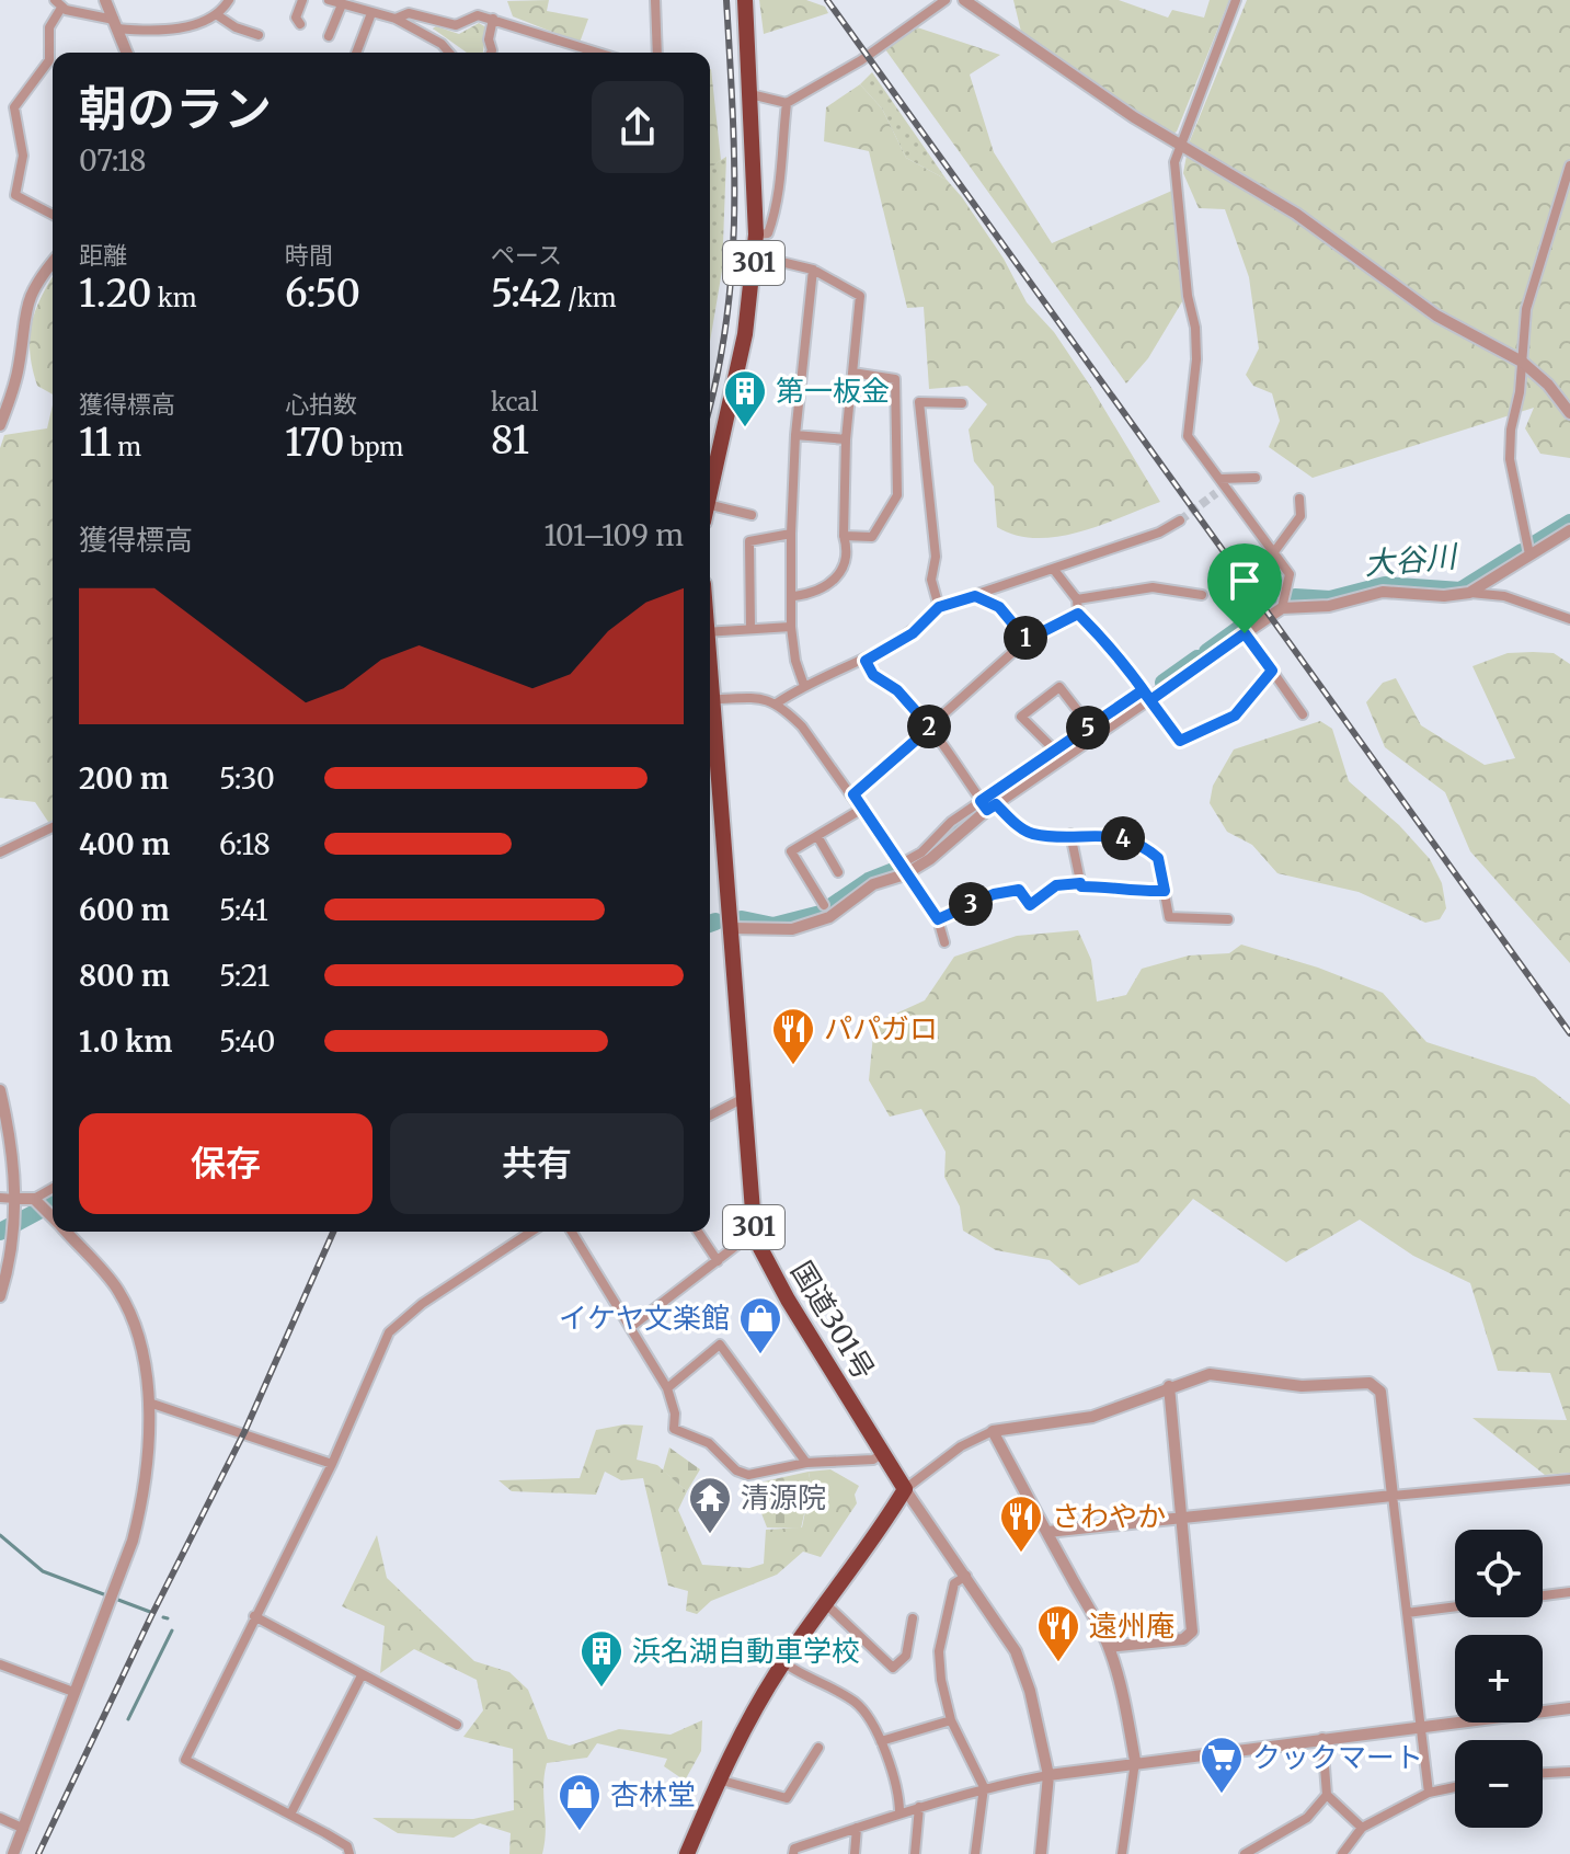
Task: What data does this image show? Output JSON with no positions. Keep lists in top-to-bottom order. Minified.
{"streets":{"highway":["301","国道301号"]},"water":["大谷川"],"places":{"building":["第一板金","浜名湖自動車学校"],"restaurant":["パパガロ","さわやか","遠州庵"],"shop":["イケヤ文楽館","杏林堂"],"temple":["清源院"],"supermarket":["クックマート"]},"page":{"heading":["朝のラン","07:18"],"stats":[["距離","1.20 km"],["時間","6:50"],["ペース","5:42 /km"],["獲得標高","11 m"],["心拍数","170 bpm"],["kcal","81"]],"chart":["獲得標高","101–109 m"],"pins":["1","2","5","4","3"],"list":[{"name":"200 m","note":"5:30"},{"name":"400 m","note":"6:18"},{"name":"600 m","note":"5:41"},{"name":"800 m","note":"5:21"},{"name":"1.0 km","note":"5:40"}],"buttons":["保存","共有"],"map_buttons":["+","−"]}}
